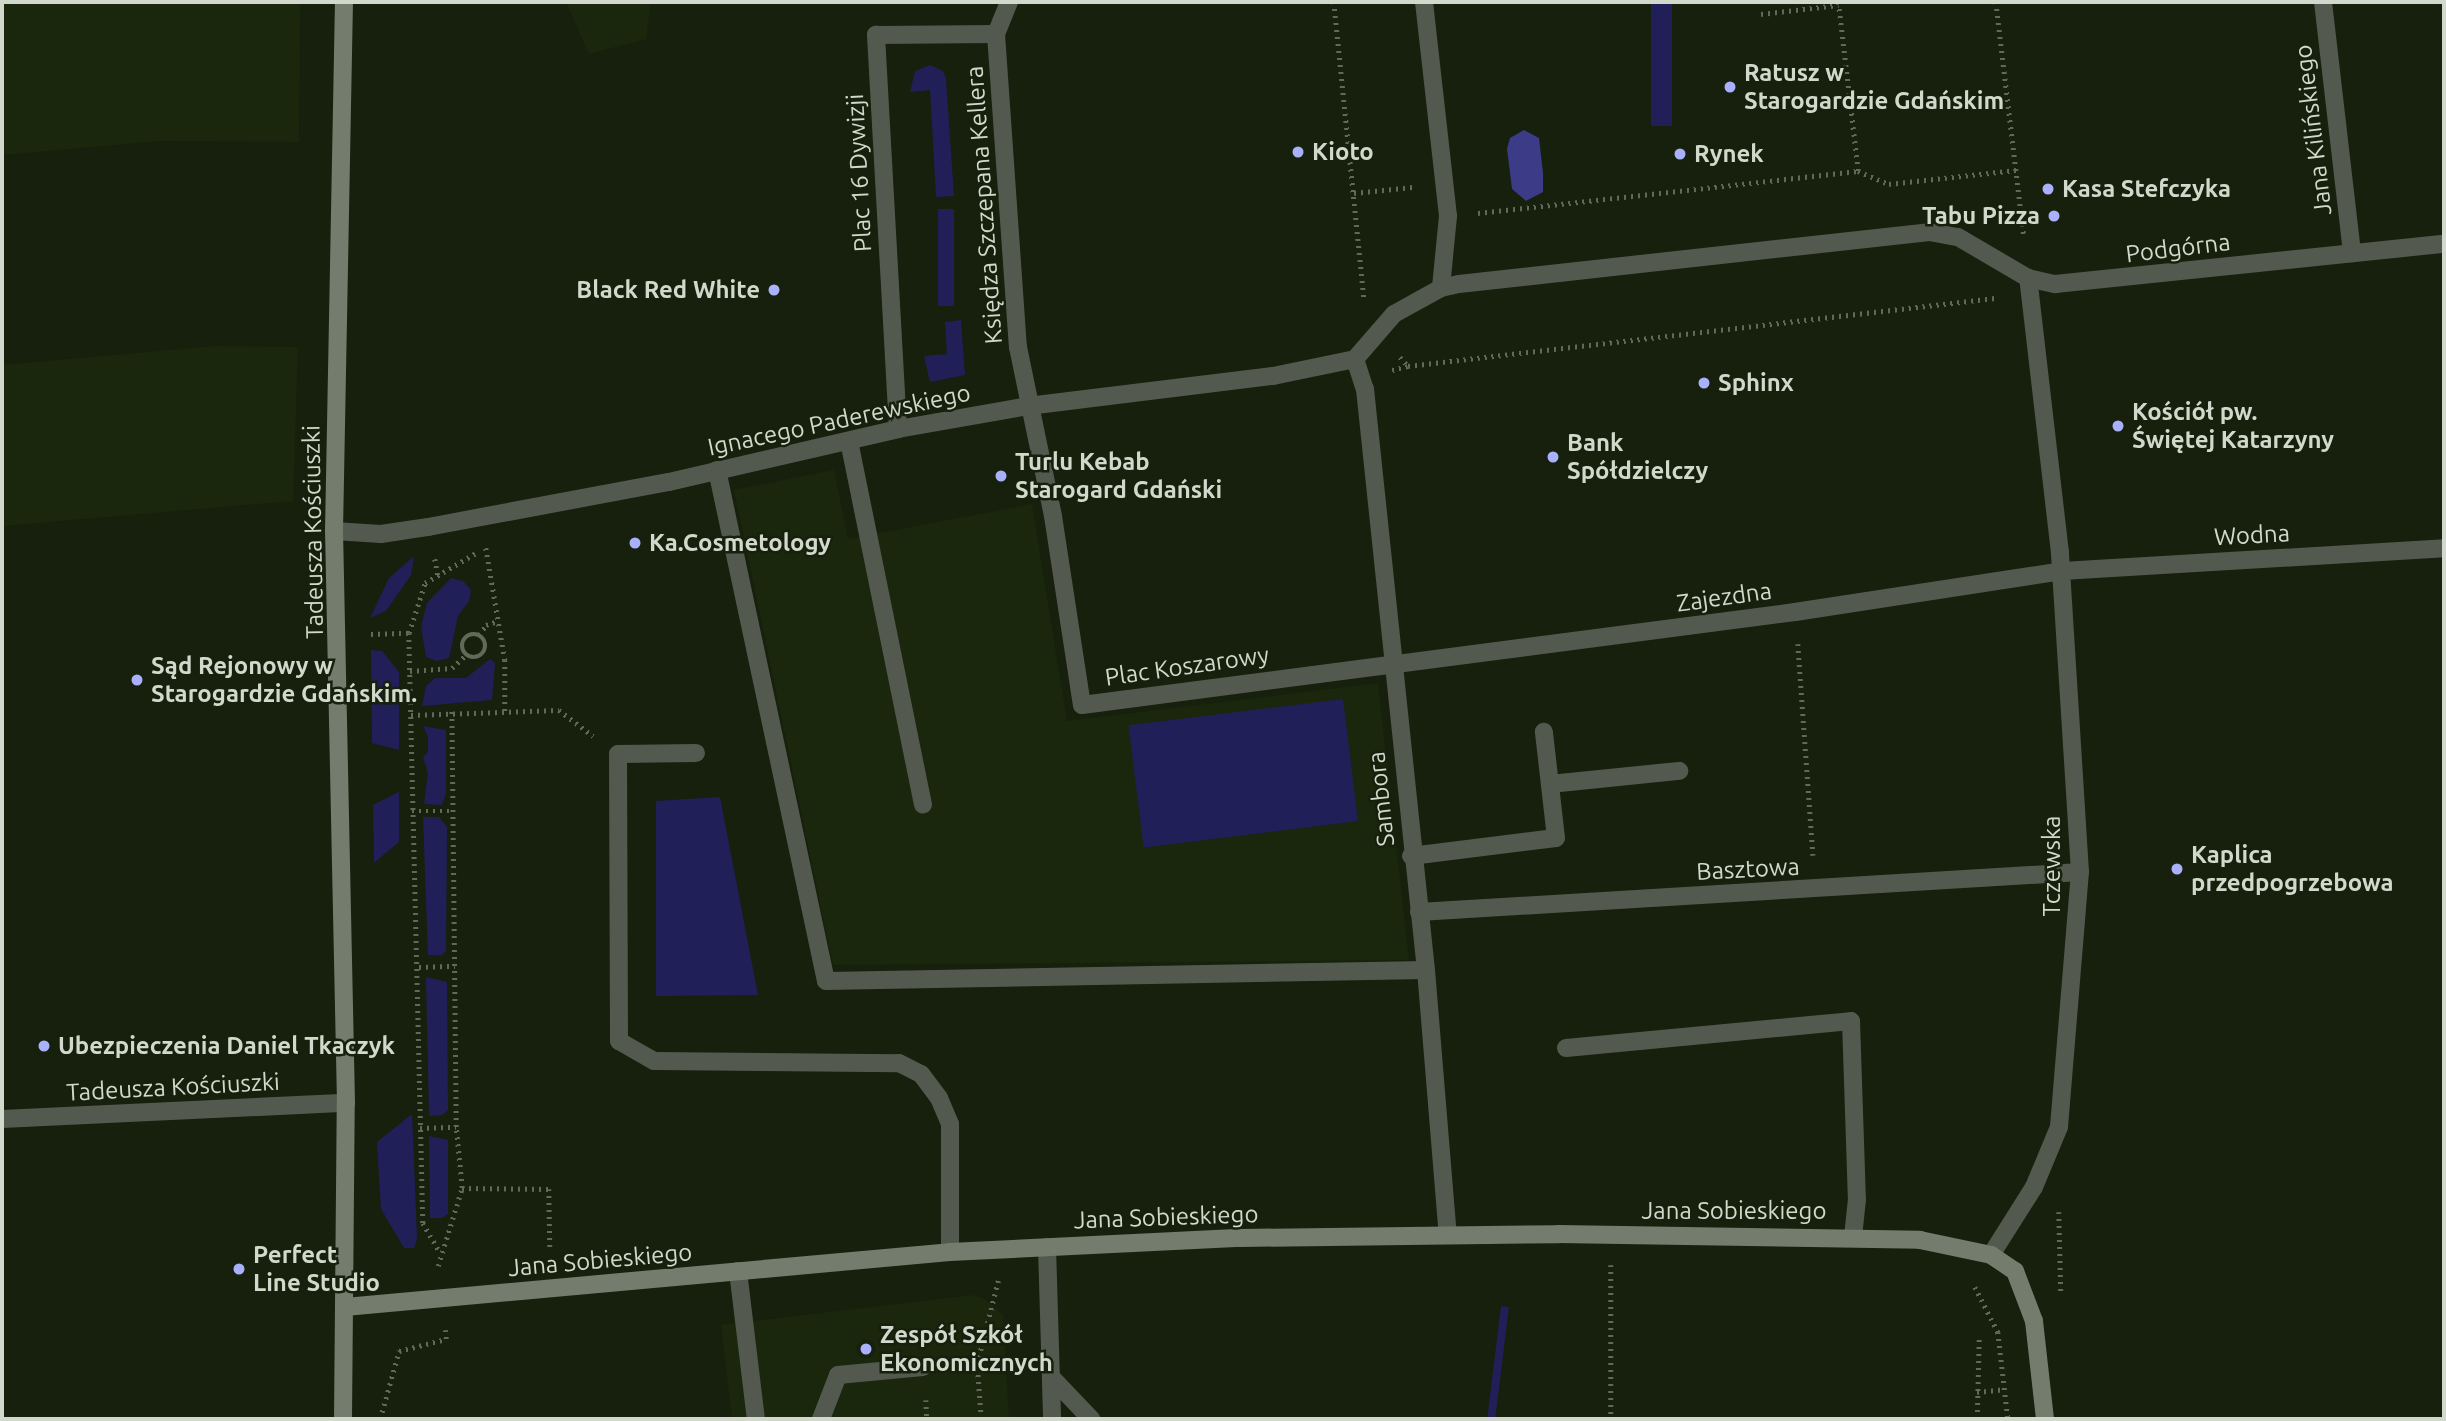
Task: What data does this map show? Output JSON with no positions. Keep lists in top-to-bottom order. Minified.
{"streets":{"street":["Jana Kilińskiego","Plac 16 Dywizji","Księdza Szczepana Kellera","Podgórna","Ignacego Paderewskiego","Tadeusza Kościuszki","Wodna","Zajezdna","Plac Koszarowy","Sambora","Tczewska","Basztowa","Jana Sobieskiego"]},"crossings":[["Jana Kilińskiego","Podgórna"],["Plac 16 Dywizji","Księdza Szczepana Kellera"],["Plac 16 Dywizji","Ignacego Paderewskiego"],["Księdza Szczepana Kellera","Ignacego Paderewskiego"],["Księdza Szczepana Kellera","Plac Koszarowy"],["Podgórna","Tczewska"],["Ignacego Paderewskiego","Tadeusza Kościuszki"],["Ignacego Paderewskiego","Plac Koszarowy"],["Ignacego Paderewskiego","Sambora"],["Tadeusza Kościuszki","Jana Sobieskiego"],["Wodna","Zajezdna"],["Wodna","Tczewska"],["Zajezdna","Plac Koszarowy"],["Zajezdna","Sambora"],["Zajezdna","Tczewska"],["Plac Koszarowy","Sambora"],["Sambora","Basztowa"],["Sambora","Jana Sobieskiego"],["Tczewska","Basztowa"],["Tczewska","Jana Sobieskiego"]],"places":["Ratusz w Starogardzie Gdańskim","Kioto","Rynek","Kasa Stefczyka","Tabu Pizza","Black Red White","Sphinx","Kościół pw. Świętej Katarzyny","Bank Spółdzielczy","Turlu Kebab Starogard Gdański","Ka.Cosmetology","Sąd Rejonowy w Starogardzie Gdańskim.","Kaplica przedpogrzebowa","Ubezpieczenia Daniel Tkaczyk","Perfect Line Studio","Zespół Szkół Ekonomicznych"]}
